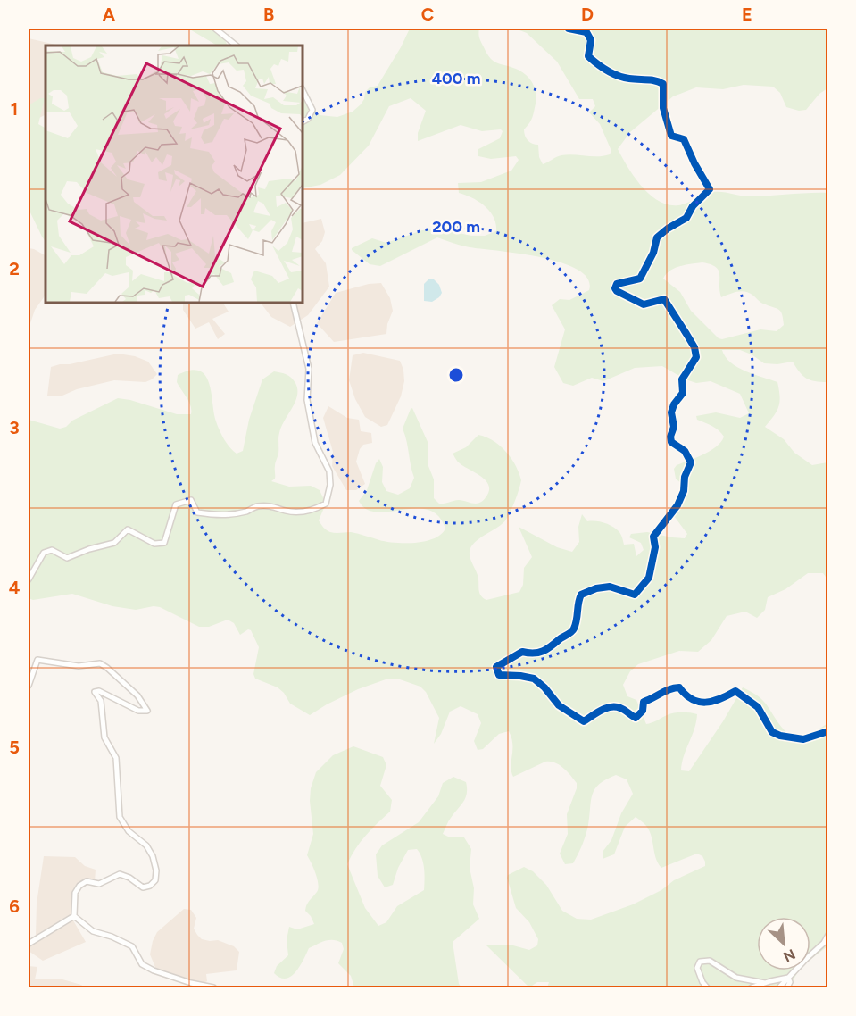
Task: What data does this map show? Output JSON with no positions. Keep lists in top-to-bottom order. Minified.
{"north":"bottom right","grid":{"columns":["A","B","C","D","E"],"rows":["1","2","3","4","5","6"]},"rings":["400 m","200 m"]}
